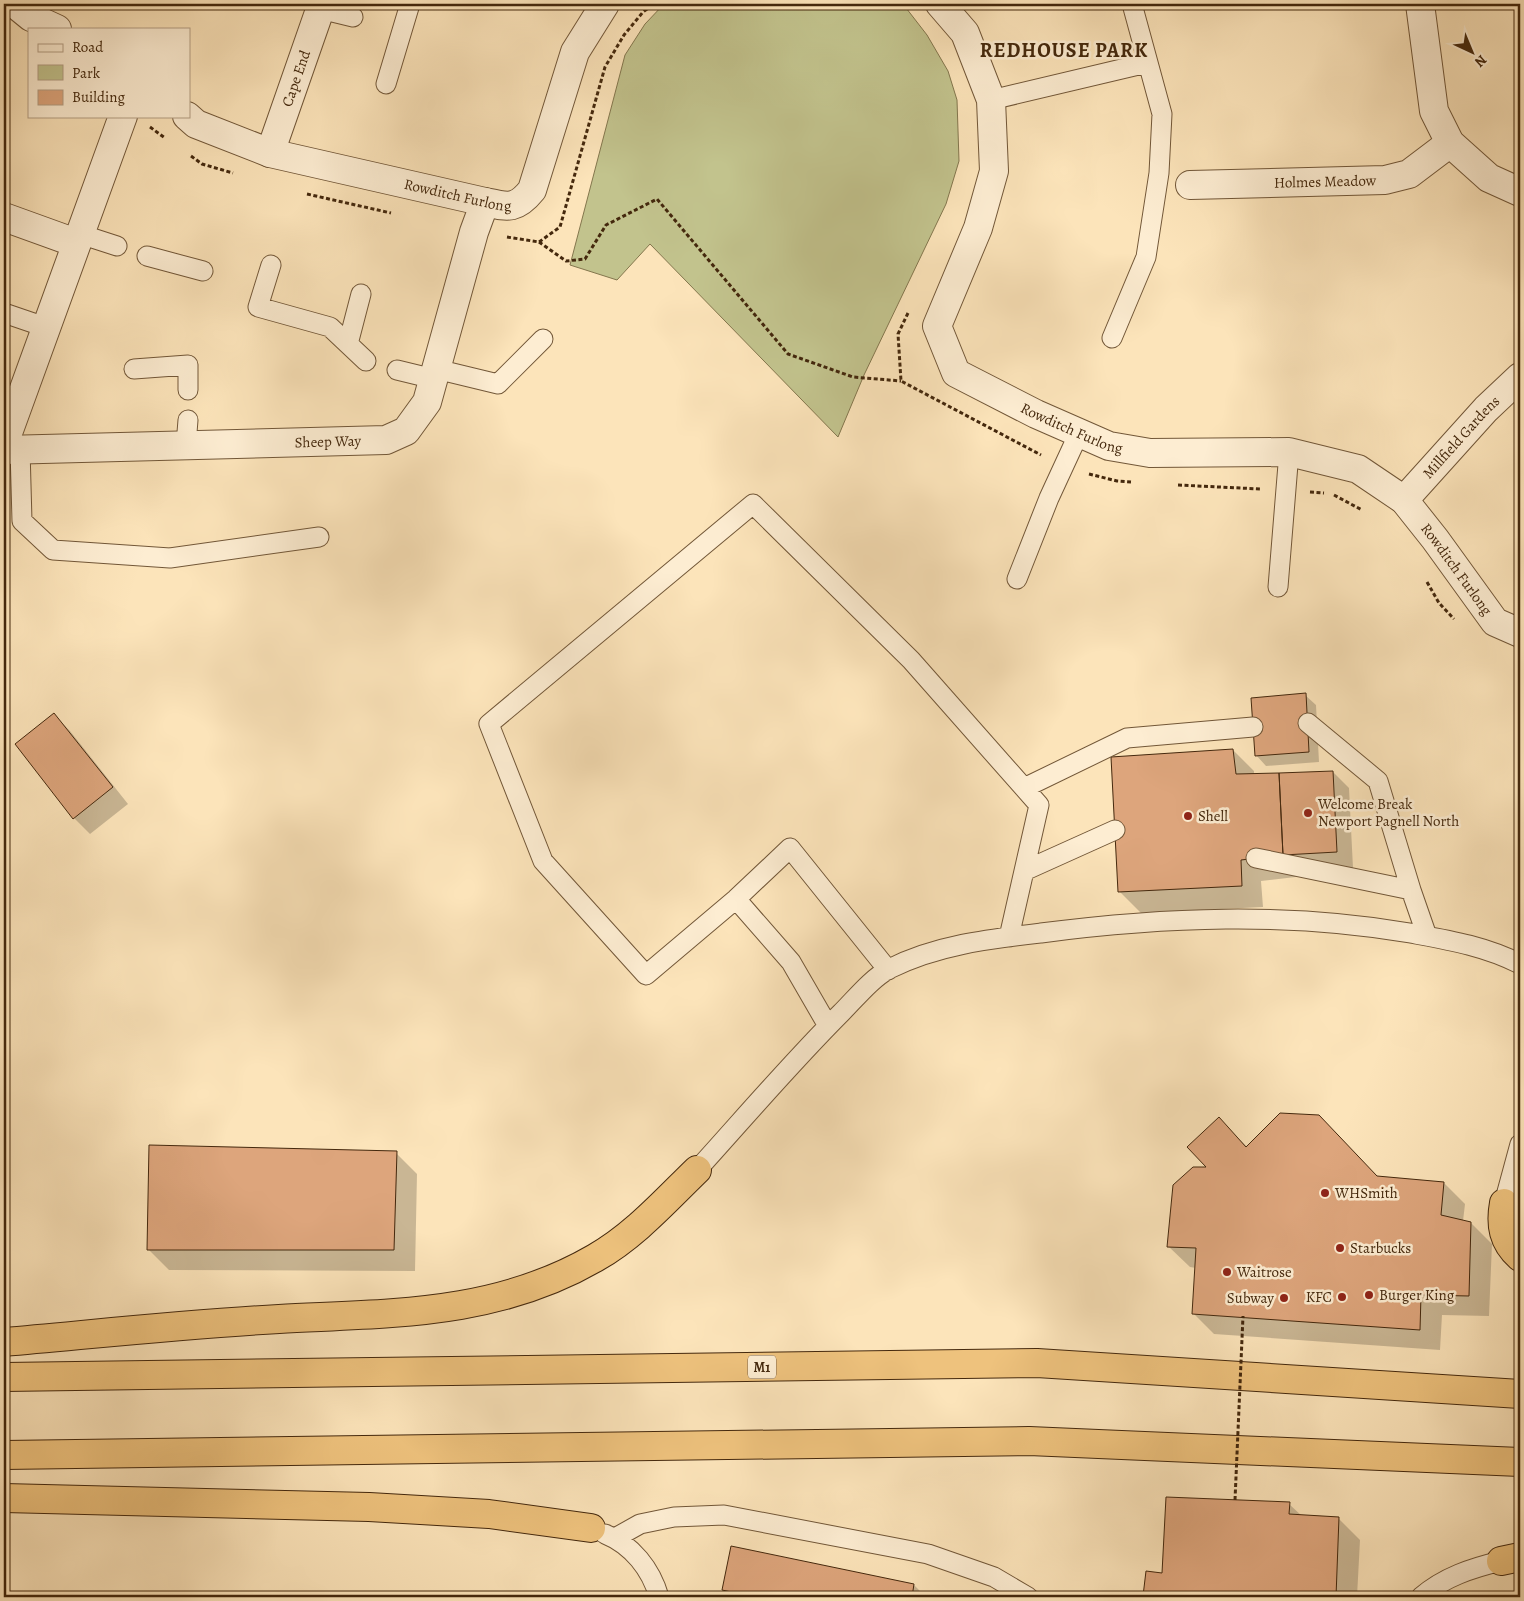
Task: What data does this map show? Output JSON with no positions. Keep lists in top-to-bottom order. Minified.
{"streets":{"highway":["M1"],"street":["Cape End","Holmes Meadow","Rowditch Furlong","Millfield Gardens","Sheep Way"]},"crossings":[["Cape End","Rowditch Furlong"],["Rowditch Furlong","Millfield Gardens"],["Rowditch Furlong","Sheep Way"]],"districts":["REDHOUSE PARK"],"places":["Welcome Break Newport Pagnell North","Shell","WHSmith","Starbucks","Waitrose","Burger King","KFC","Subway"],"legend":["Road","Park","Building"],"north":"bottom right"}
